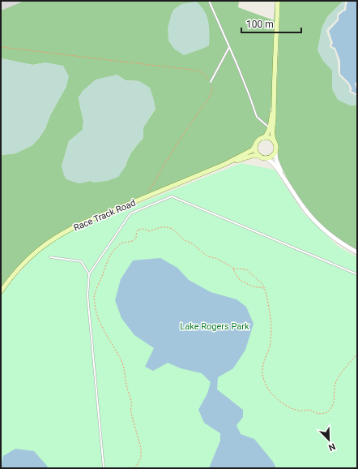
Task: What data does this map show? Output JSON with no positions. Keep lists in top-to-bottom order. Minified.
{"streets":{"main road":["Race Track Road"]},"parks":["Lake Rogers Park"],"scale_bar":"100 m","north":"bottom right"}
